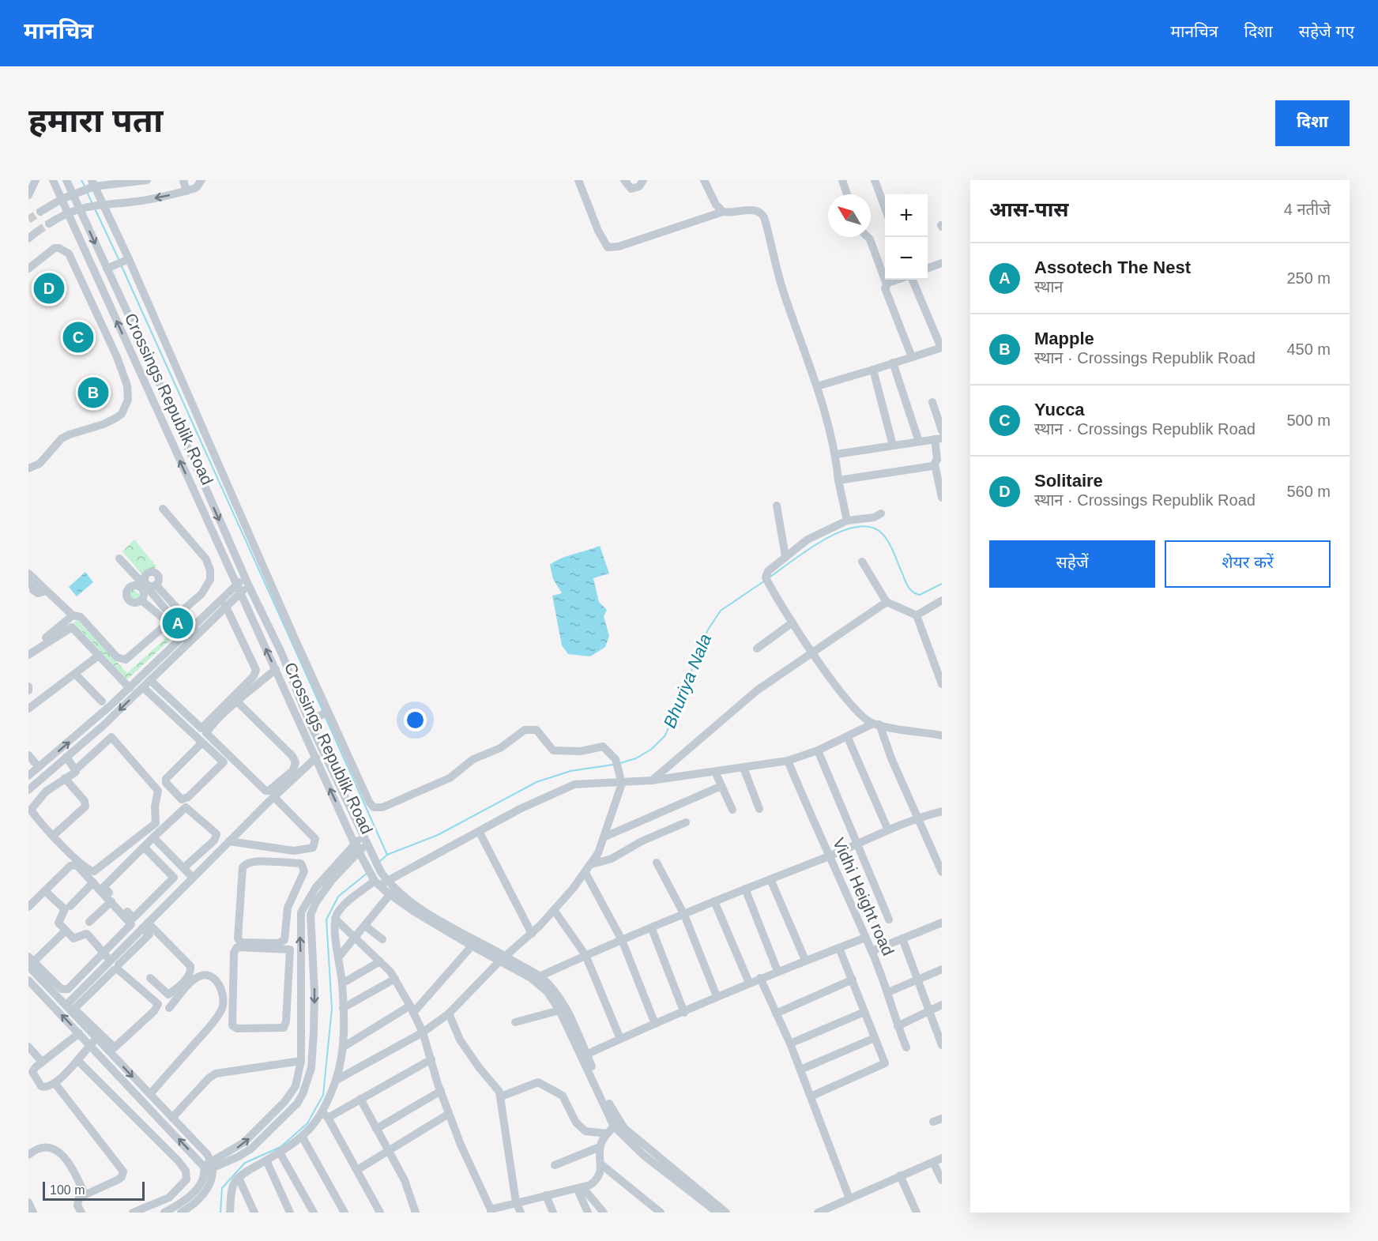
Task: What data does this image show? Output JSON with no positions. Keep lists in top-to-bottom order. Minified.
{"streets":{"street":["Crossings Republik Road","Vidhi Height road"]},"water":["Bhuriya Nala"],"scale_bar":"100 m","north":"top left","page":{"header":"मानचित्र","nav":["मानचित्र","दिशा","सहेजे गए"],"buttons":["दिशा",["सहेजें","शेयर करें"]],"title":"हमारा पता","heading":["आस-पास","4 नतीजे"],"map_buttons":["+","−"],"list":[{"mark":"A","name":"Assotech The Nest","note":"स्थान","value":"250 m"},{"mark":"B","name":"Mapple","note":"स्थान · Crossings Republik Road","value":"450 m"},{"mark":"C","name":"Yucca","note":"स्थान · Crossings Republik Road","value":"500 m"},{"mark":"D","name":"Solitaire","note":"स्थान · Crossings Republik Road","value":"560 m"}],"pins":["D","C","B","A"],"scale":"100 m"}}
